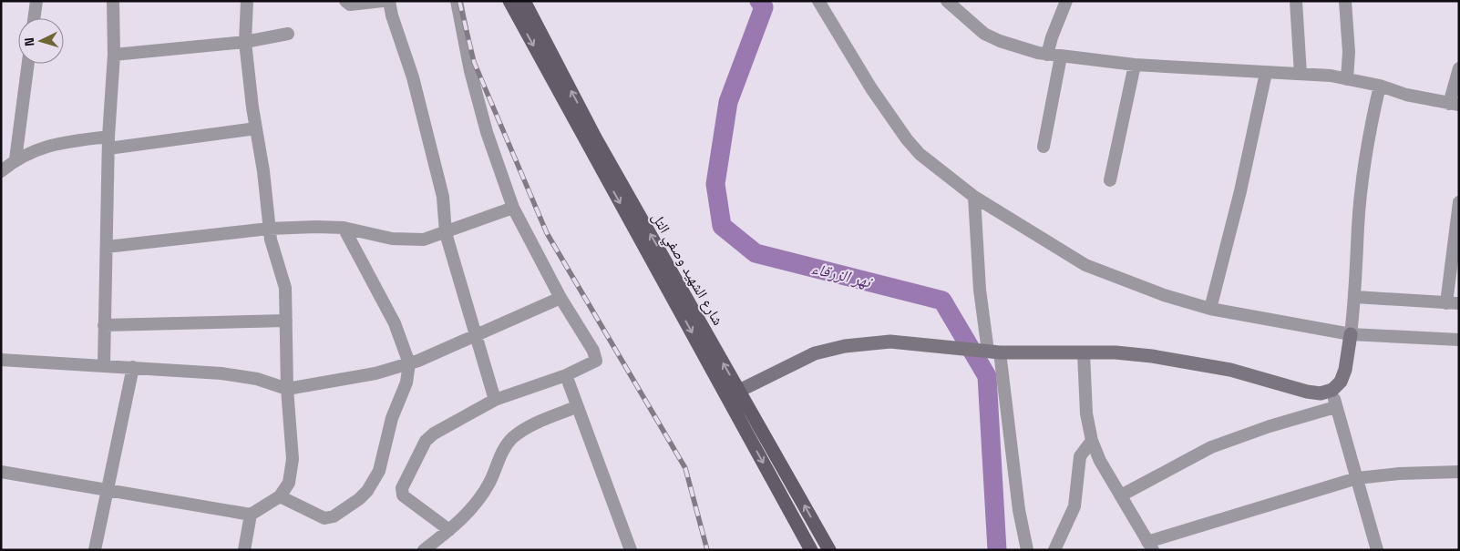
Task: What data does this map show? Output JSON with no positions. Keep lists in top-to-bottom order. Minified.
{"streets":{"main road":["شارع الشهيد وصفي التل"]},"water":["نهر الزرقاء"],"north":"left"}
